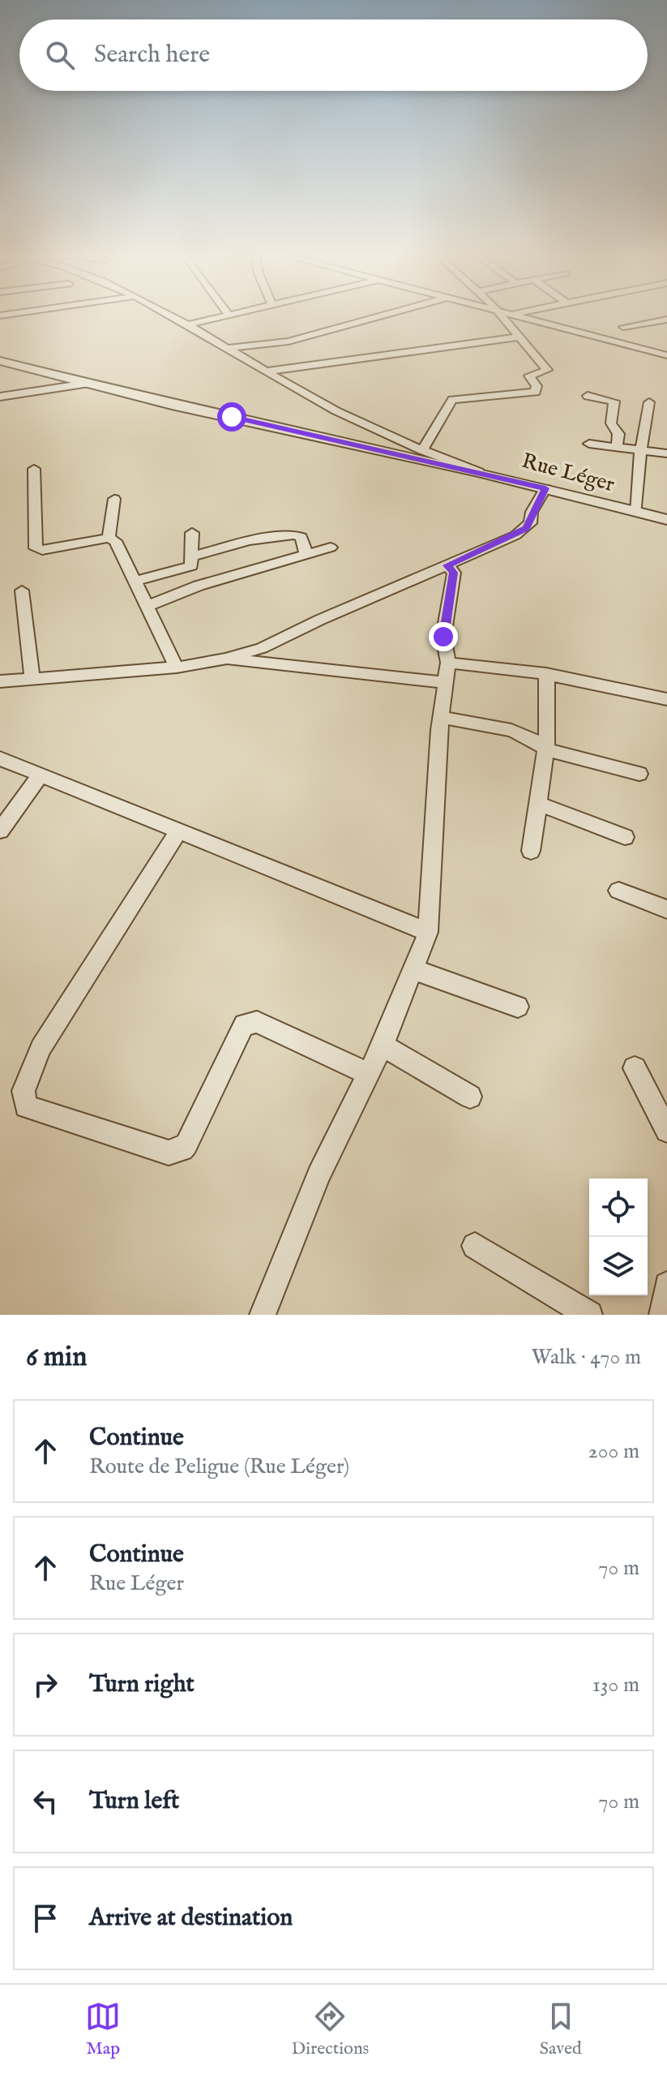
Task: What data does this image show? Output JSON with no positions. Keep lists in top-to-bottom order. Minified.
{"streets":{"street":["Rue Léger"]},"page":{"search":"Search here","heading":["6 min","Walk · 470 m"],"list":[["Continue","Route de Peligue (Rue Léger)","200 m"],["Continue","Rue Léger","70 m"],["Turn right","130 m"],["Turn left","70 m"],"Arrive at destination"],"nav":["Map","Directions","Saved"]}}
